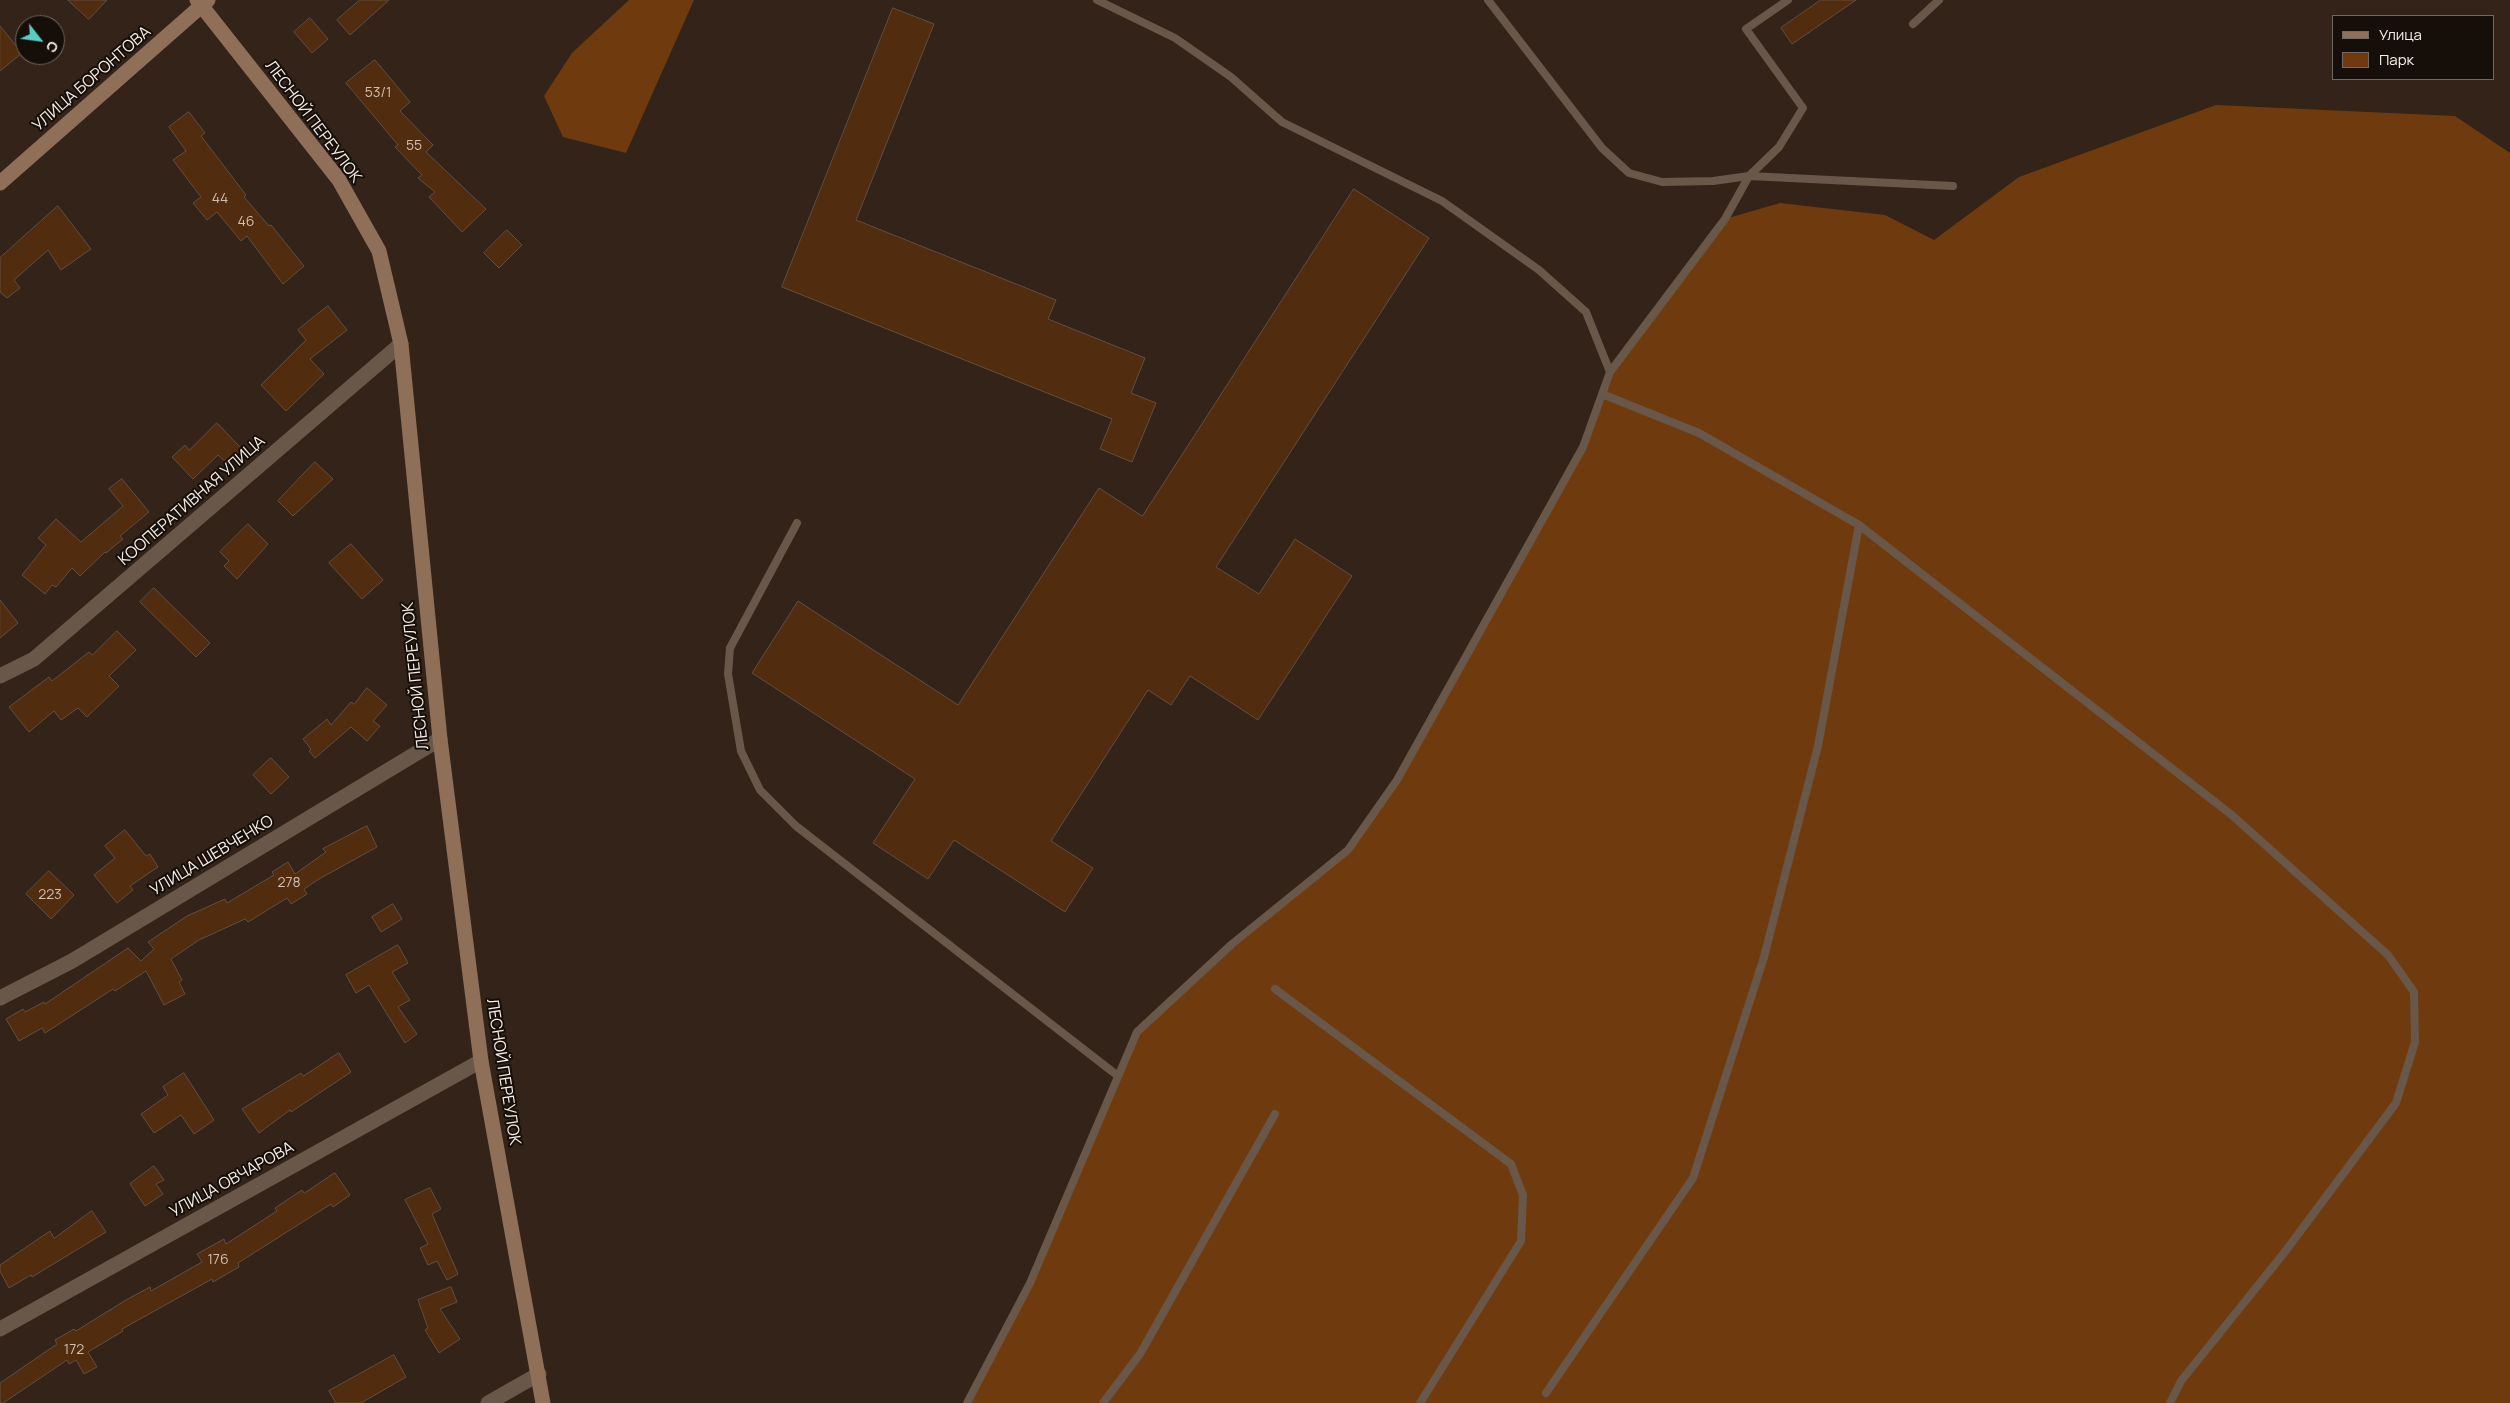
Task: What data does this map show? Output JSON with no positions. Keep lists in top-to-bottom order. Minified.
{"streets":{"main road":["УЛИЦА БОРОНТОВА","ЛЕСНОЙ ПЕРЕУЛОК"],"street":["КООПЕРАТИВНАЯ УЛИЦА","УЛИЦА ШЕВЧЕНКО","УЛИЦА ОВЧАРОВА"]},"crossings":[["УЛИЦА БОРОНТОВА","ЛЕСНОЙ ПЕРЕУЛОК"],["ЛЕСНОЙ ПЕРЕУЛОК","КООПЕРАТИВНАЯ УЛИЦА"],["ЛЕСНОЙ ПЕРЕУЛОК","УЛИЦА ШЕВЧЕНКО"],["ЛЕСНОЙ ПЕРЕУЛОК","УЛИЦА ОВЧАРОВА"]],"house_numbers":["53/1","55","44","46","278","223","176","172"],"legend":["Улица","Парк"],"north":"bottom right"}
